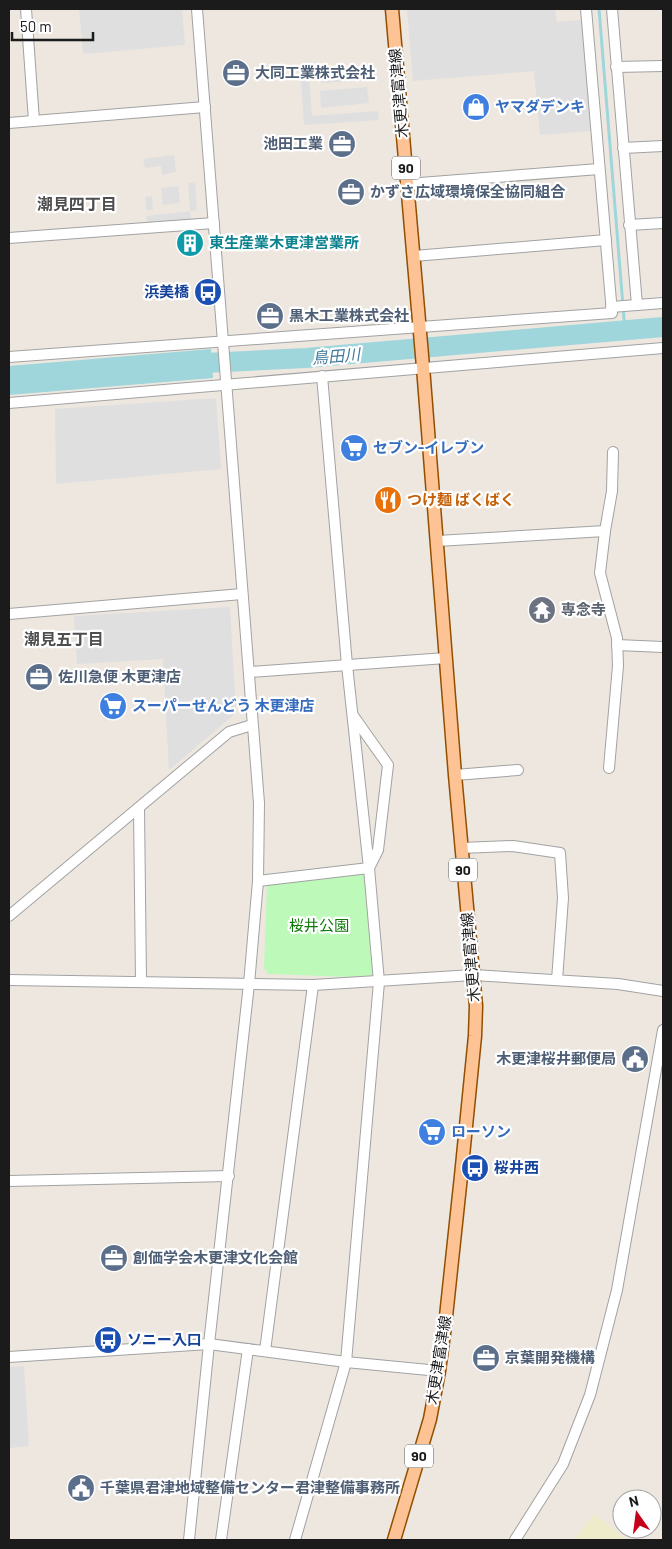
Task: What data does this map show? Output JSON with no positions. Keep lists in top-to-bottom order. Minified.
{"streets":{"main road":["木更津富津線","90"]},"crossings":[["木更津富津線","90"]],"districts":["潮見四丁目","潮見五丁目"],"water":["鳥田川"],"parks":["桜井公園"],"places":{"office":["大同工業株式会社","池田工業","かずさ広域環境保全協同組合","黒木工業株式会社","佐川急便 木更津店","創価学会木更津文化会館","京葉開発機構"],"shop":["ヤマダデンキ"],"building":["東生産業木更津営業所"],"bus stop":["浜美橋","桜井西","ソニー入口"],"supermarket":["セブン-イレブン","スーパーせんどう 木更津店","ローソン"],"restaurant":["つけ麺 ばくばく"],"temple":["専念寺"],"public building":["木更津桜井郵便局","千葉県君津地域整備センター君津整備事務所"]},"scale_bar":"50 m","north":"top"}
